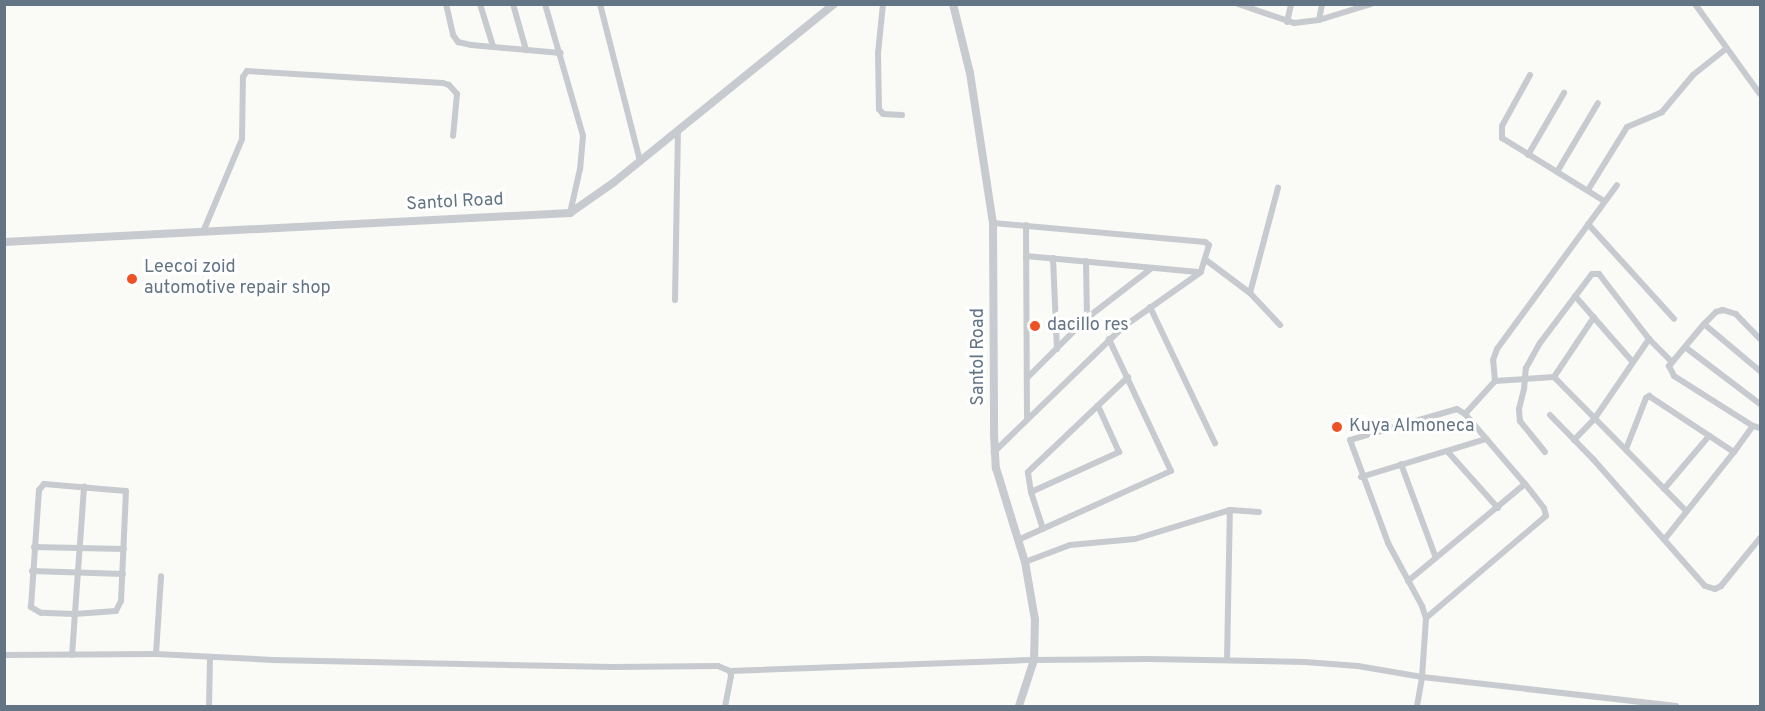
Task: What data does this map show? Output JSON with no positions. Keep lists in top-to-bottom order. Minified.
{"streets":{"street":["Santol Road"]},"places":["Leecoi zoid automotive repair shop","dacillo res","Kuya Almoneca"]}
